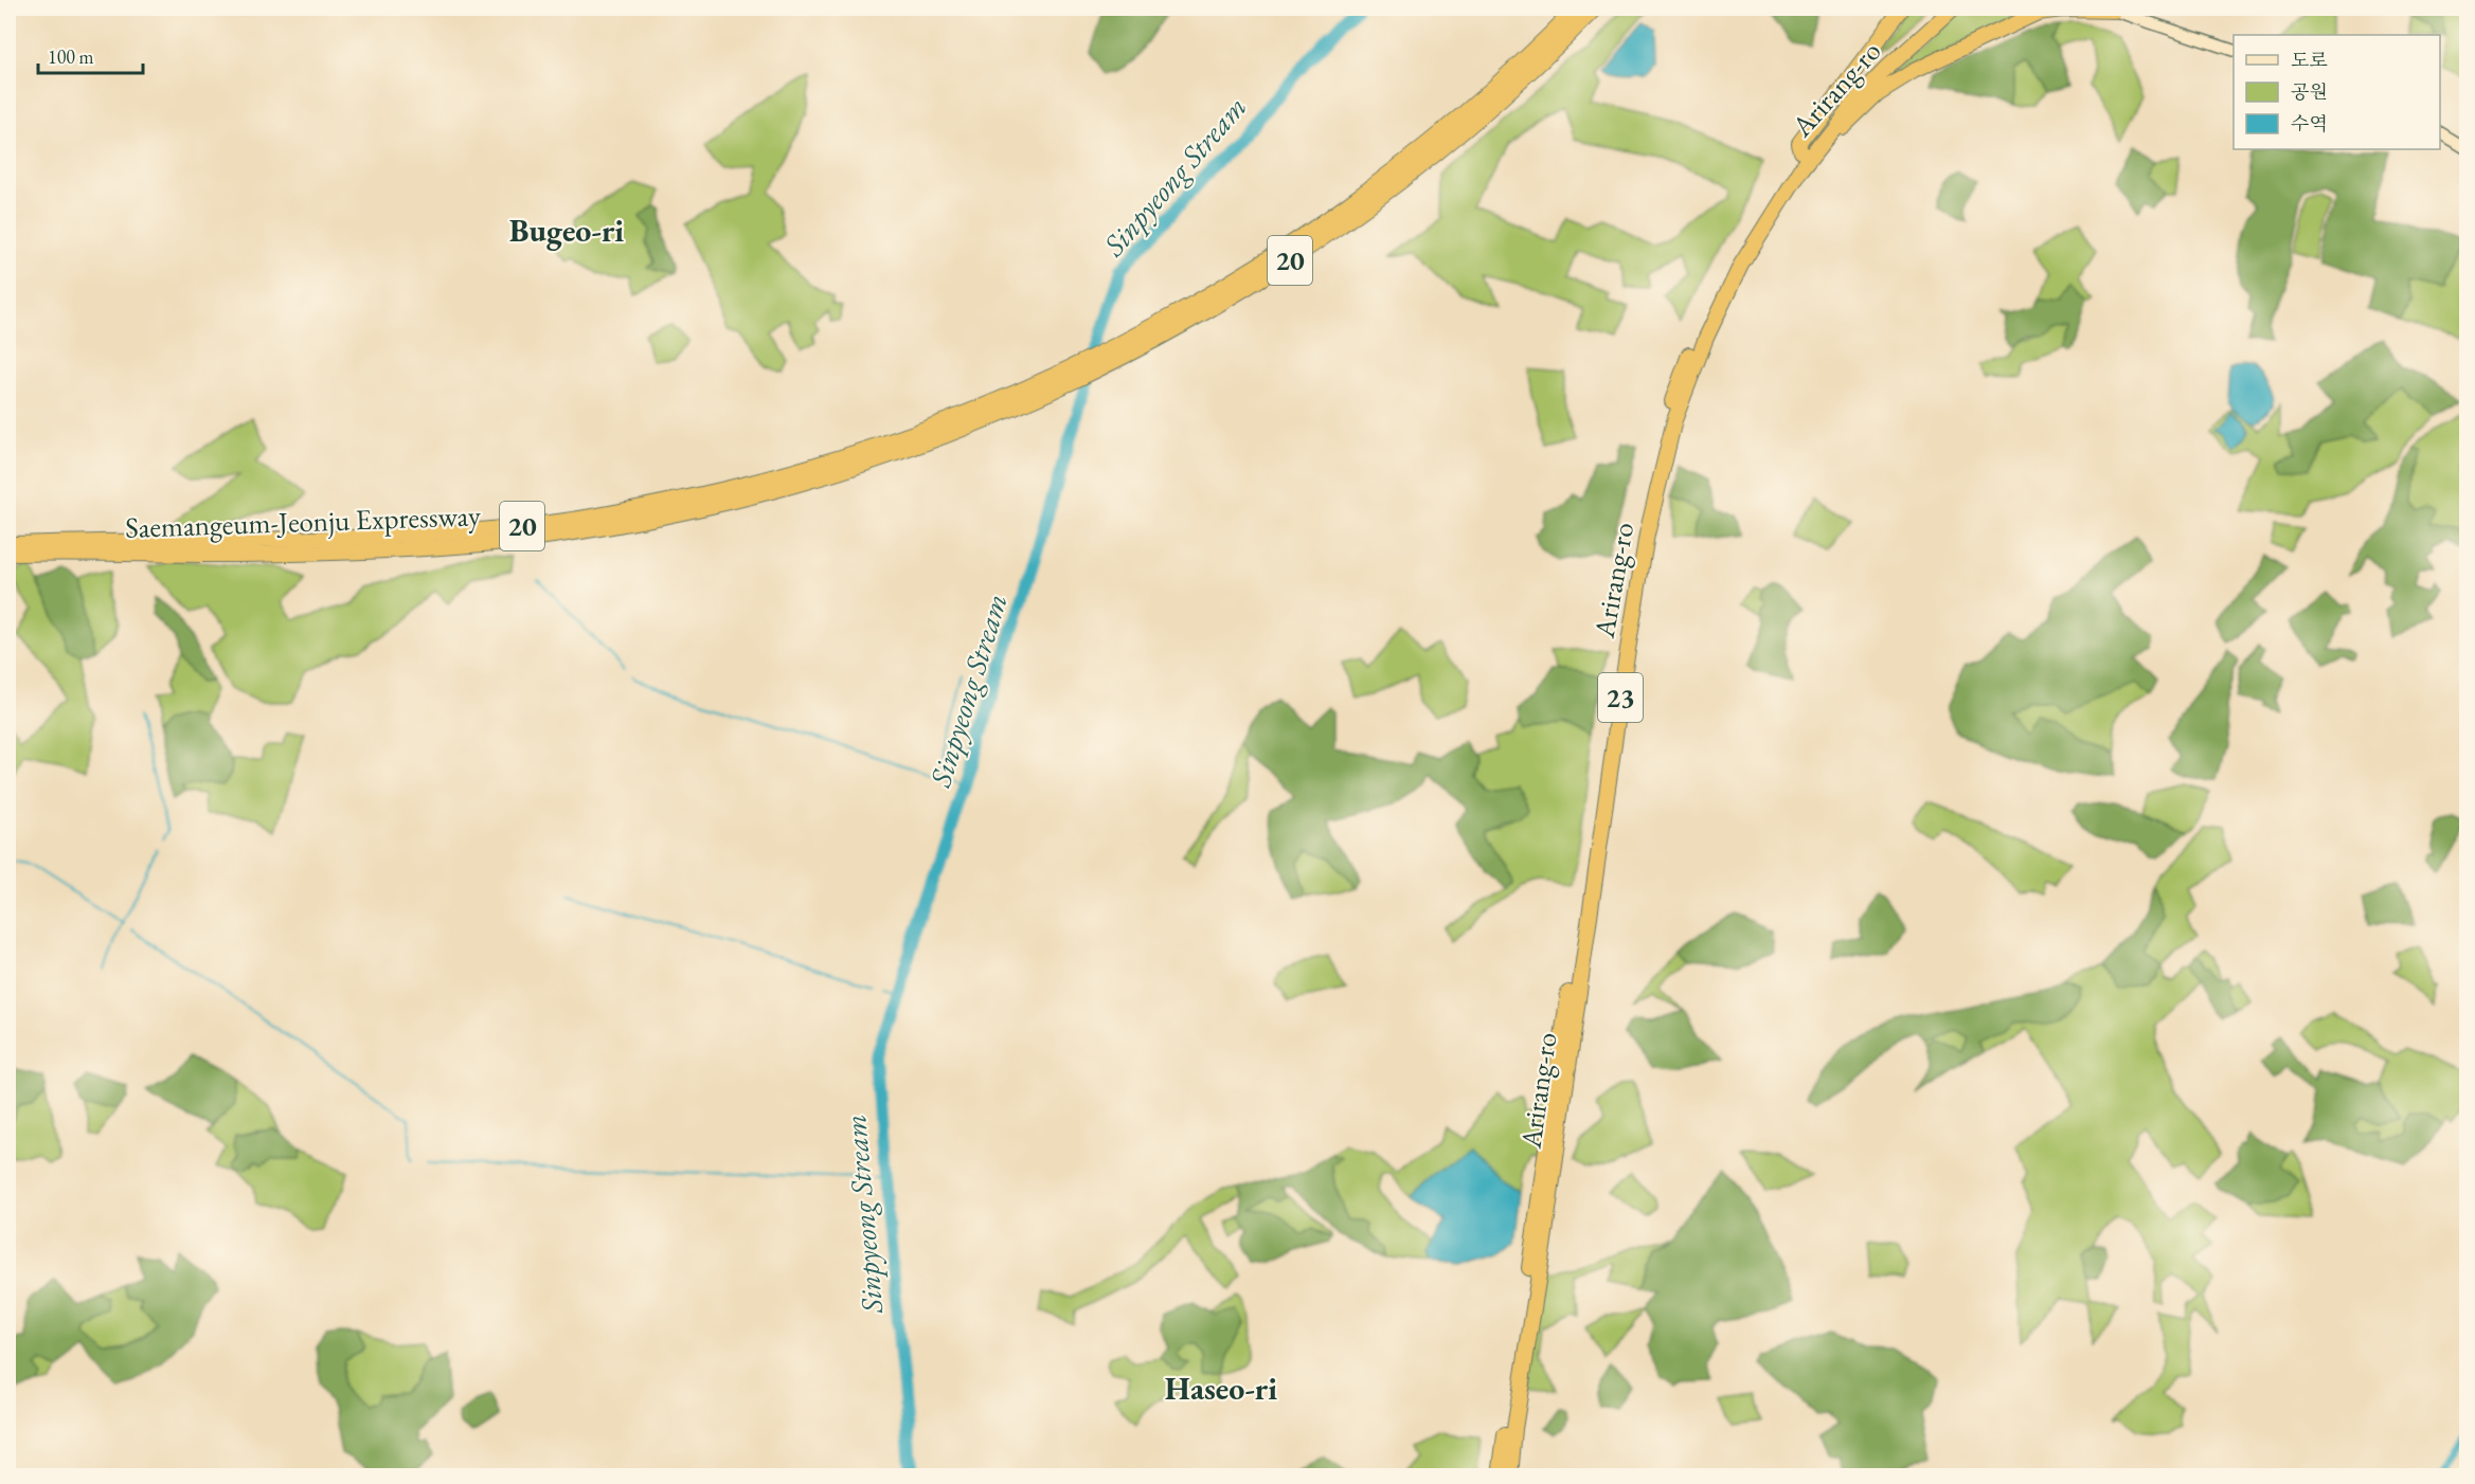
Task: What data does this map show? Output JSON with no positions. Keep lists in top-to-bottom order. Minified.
{"streets":{"highway":["Arirang-ro","20","Saemangeum-Jeonju Expressway","23"]},"districts":["Bugeo-ri","Haseo-ri"],"water":["Sinpyeong Stream"],"legend":["도로","공원","수역"],"scale_bar":"100 m"}
